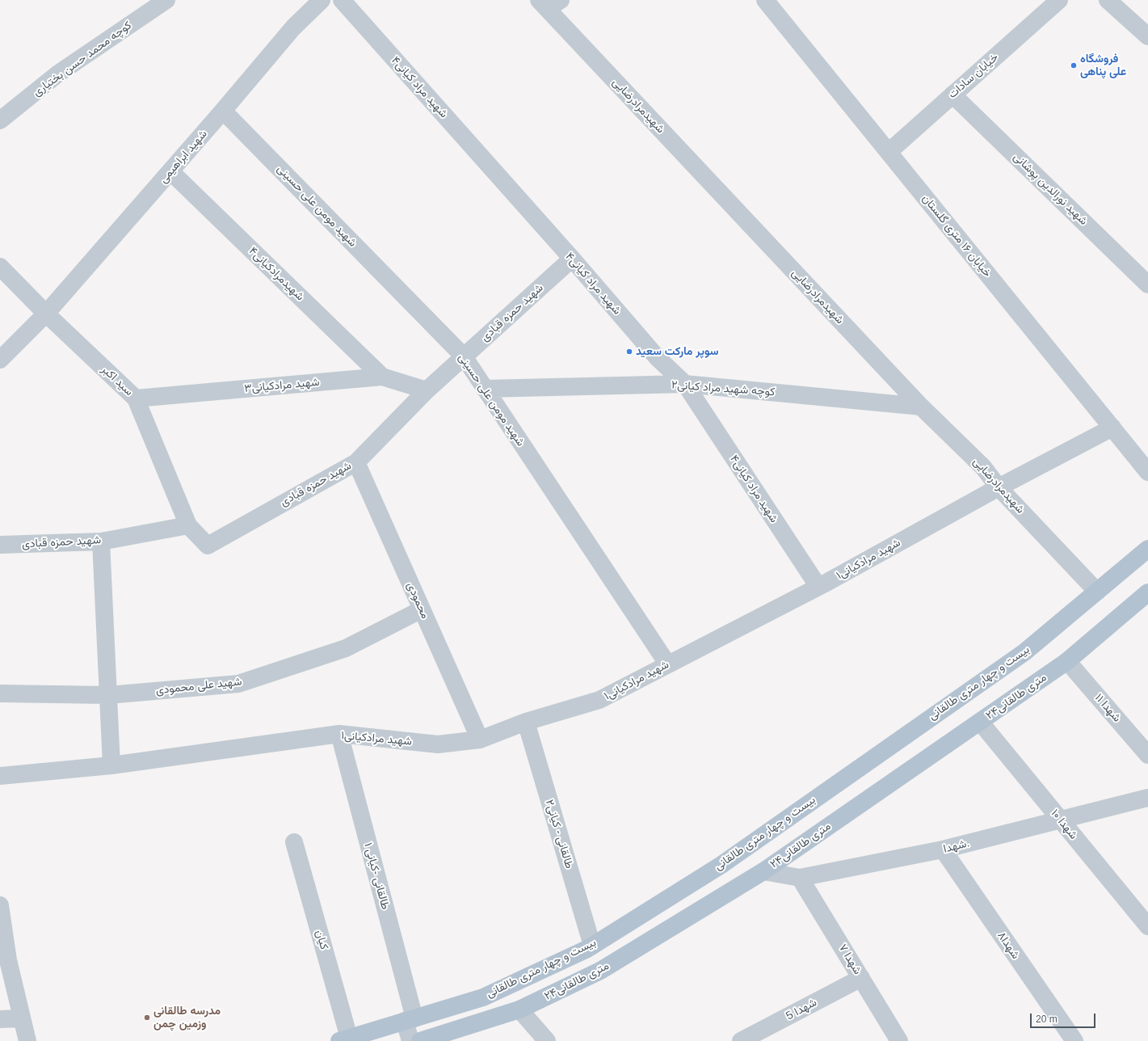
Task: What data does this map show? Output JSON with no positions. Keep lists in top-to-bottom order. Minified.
{"streets":{"main road":["بیست و چهار متری طالقانی","۲۴متری طالقانی"],"street":["کوچه محمد حسن بختیاری","خیابان سادات","شهید مراد کیانی۴","شهیدمرادرضایی","شهید ابراهیمی","شهید نورالدین پوشانی","شهید مومن علی حسینی","خیابان ۱۶ متری گلستان","شهیدمرادکیانی۴","شهید حمزه قبادی","سید اکبر","شهید مرادکیانی۳","کوچه شهید مراد کیانی۲","شهید مرادکیانی۱","محمودی","شهید علی محمودی","شهدا ۱۱","شهدا ۱۰","طالقانی - کیانی۲","شهدا.","طالقانی -کیانی ۱","کیان","شهدا۸","شهدا ۷","شهدا 5"]},"crossings":[["خیابان سادات","شهید نورالدین پوشانی"],["خیابان سادات","خیابان ۱۶ متری گلستان"],["شهید مراد کیانی۴","شهید حمزه قبادی"],["شهید مراد کیانی۴","کوچه شهید مراد کیانی۲"],["شهید مراد کیانی۴","شهید مرادکیانی۱"],["شهیدمرادرضایی","کوچه شهید مراد کیانی۲"],["شهیدمرادرضایی","شهید مرادکیانی۱"],["شهیدمرادرضایی","بیست و چهار متری طالقانی"],["شهید ابراهیمی","شهید مومن علی حسینی"],["شهید ابراهیمی","شهیدمرادکیانی۴"],["شهید ابراهیمی","سید اکبر"],["شهید مومن علی حسینی","شهید حمزه قبادی"],["شهید مومن علی حسینی","کوچه شهید مراد کیانی۲"],["شهید مومن علی حسینی","شهید مرادکیانی۱"],["خیابان ۱۶ متری گلستان","شهید مرادکیانی۱"],["شهیدمرادکیانی۴","شهید مرادکیانی۳"],["شهید حمزه قبادی","سید اکبر"],["شهید حمزه قبادی","شهید مرادکیانی۳"],["شهید حمزه قبادی","محمودی"],["سید اکبر","شهید مرادکیانی۳"],["شهید مرادکیانی۱","محمودی"],["شهید مرادکیانی۱","طالقانی - کیانی۲"],["شهید مرادکیانی۱","طالقانی -کیانی ۱"],["محمودی","شهید علی محمودی"],["بیست و چهار متری طالقانی","طالقانی - کیانی۲"],["بیست و چهار متری طالقانی","طالقانی -کیانی ۱"],["بیست و چهار متری طالقانی","کیان"],["۲۴متری طالقانی","شهدا ۱۱"],["۲۴متری طالقانی","شهدا ۱۰"],["۲۴متری طالقانی","شهدا."],["شهدا ۱۰","شهدا."],["شهدا.","شهدا۸"],["شهدا.","شهدا ۷"],["شهدا ۷","شهدا 5"]],"places":["فروشگاه علی پناهی","سوپر مارکت سعید","مدرسه طالقانی وزمین چمن"],"scale_bar":"20 m"}
